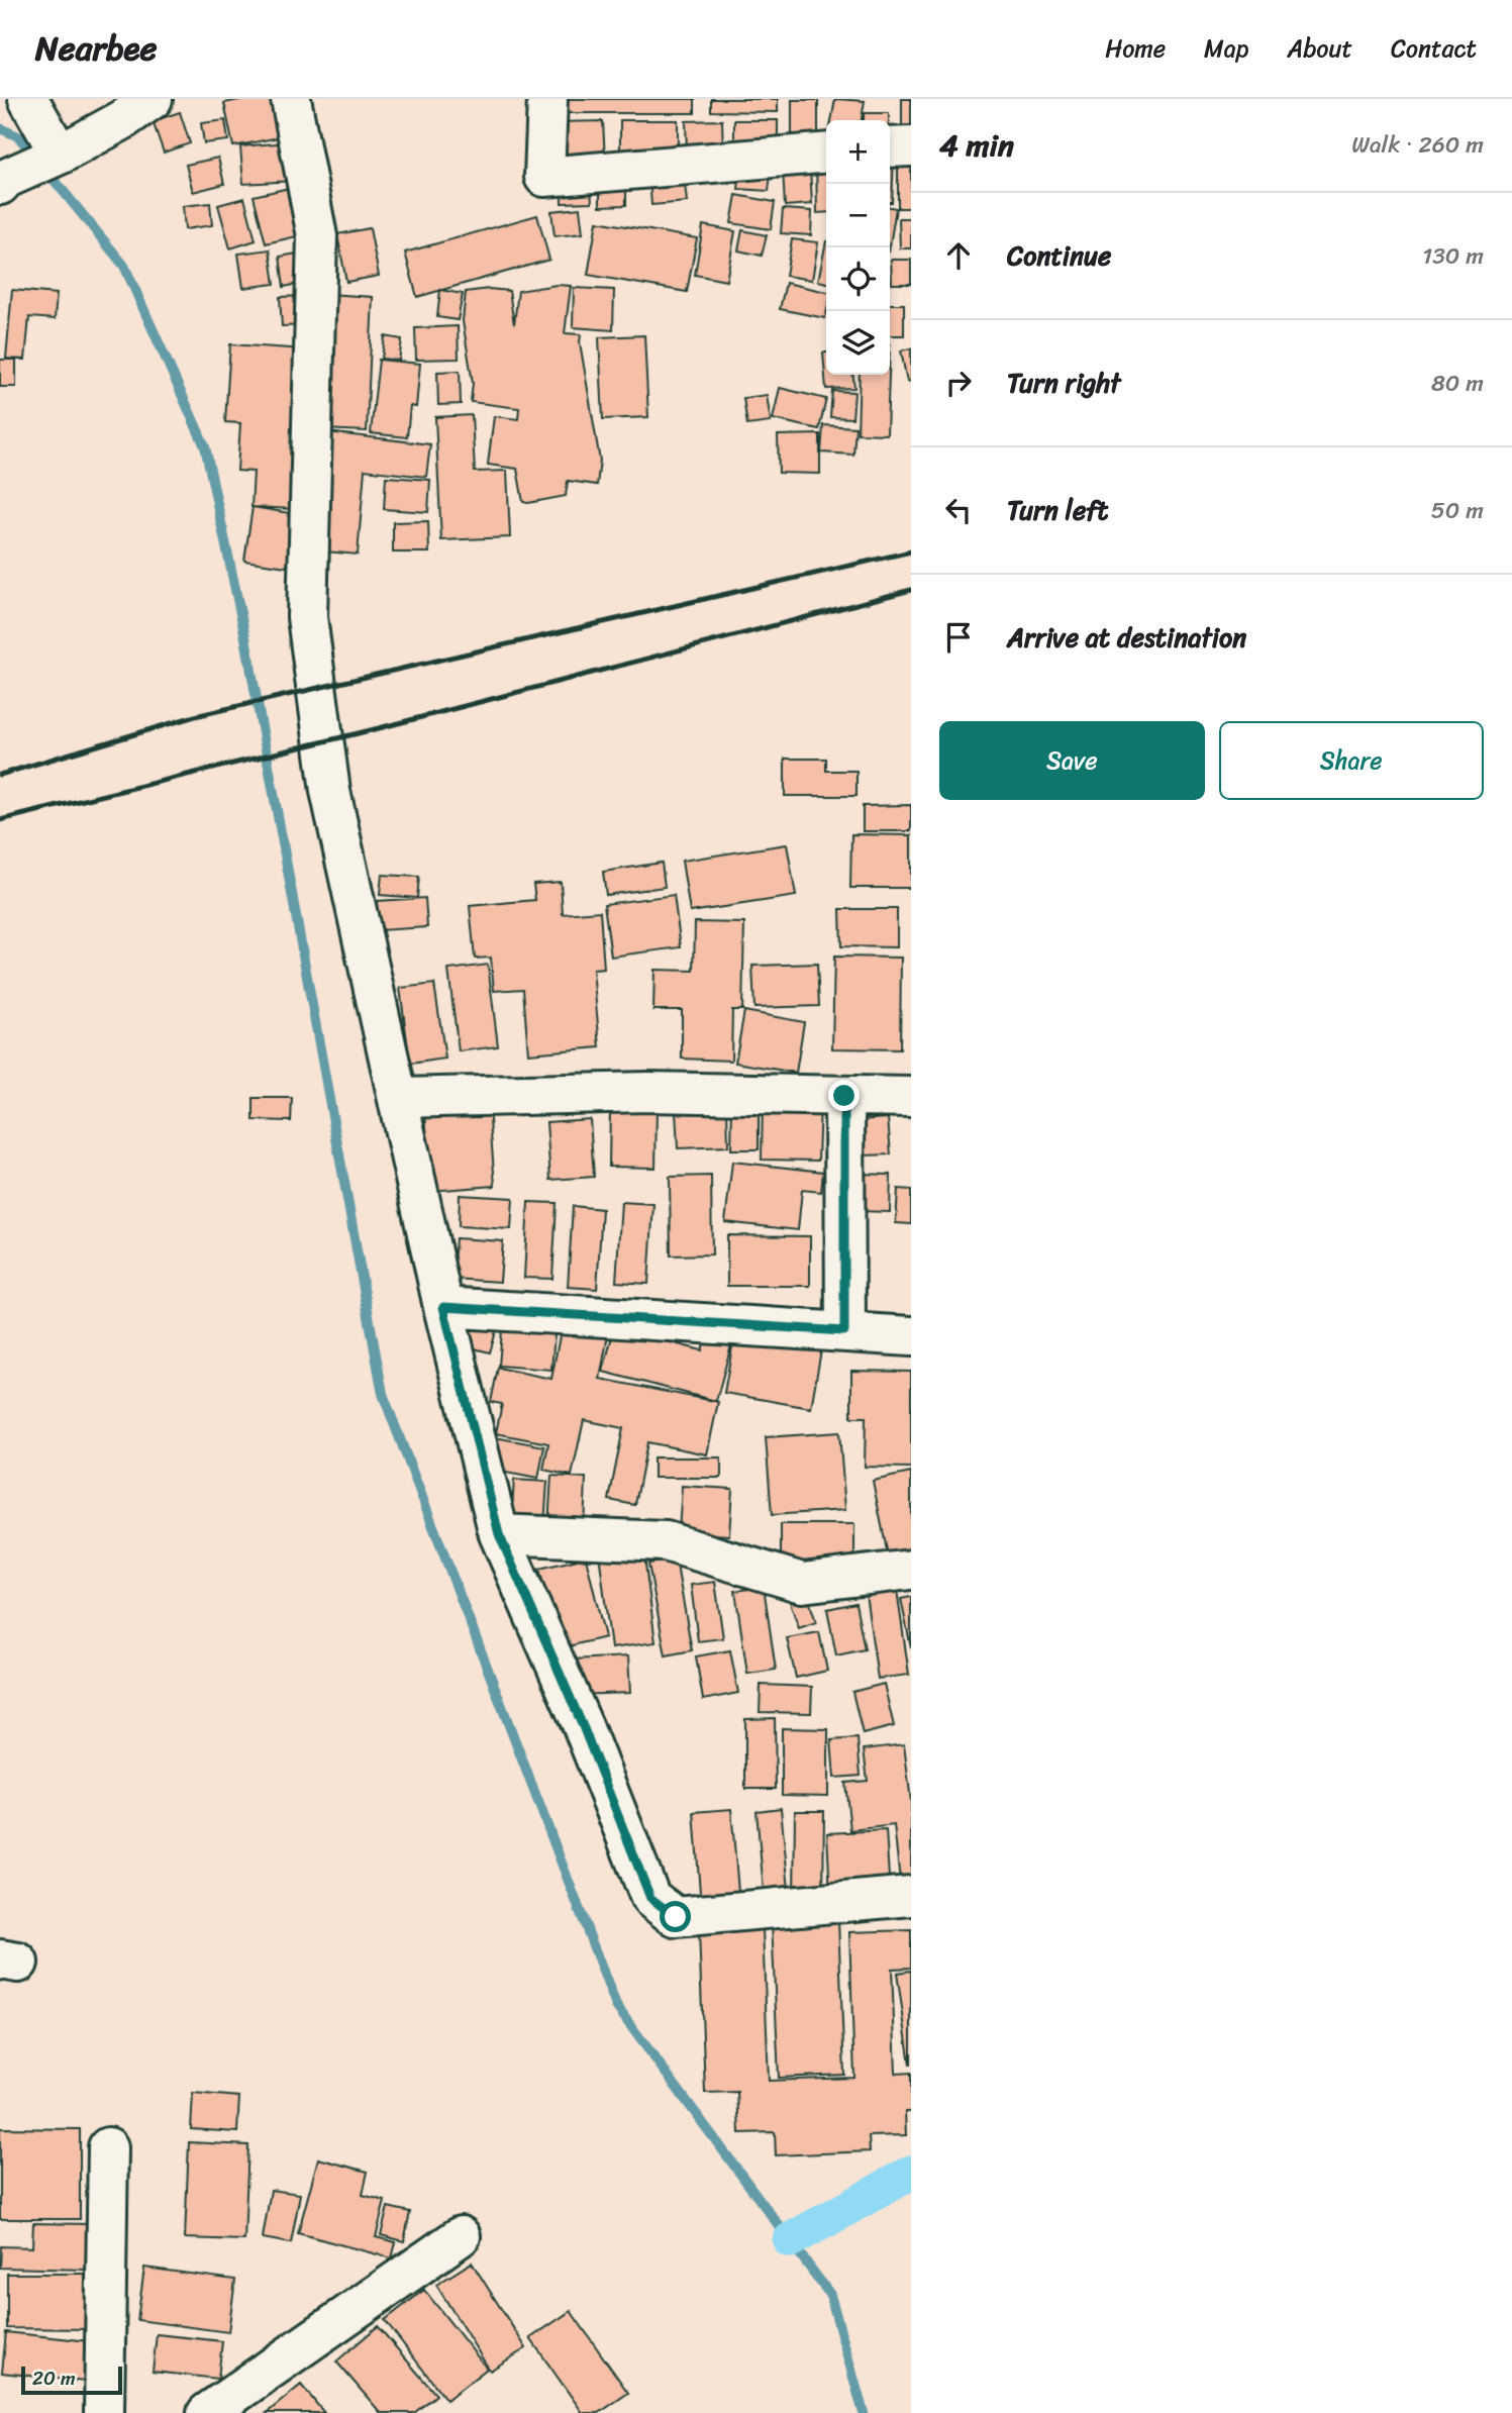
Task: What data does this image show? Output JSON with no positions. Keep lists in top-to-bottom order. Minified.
{"scale_bar":"20 m","page":{"header":"Nearbee","nav":["Home","Map","About","Contact"],"heading":["4 min","Walk · 260 m"],"map_buttons":["+","−"],"list":[["Continue","130 m"],["Turn right","80 m"],["Turn left","50 m"],"Arrive at destination"],"buttons":["Save","Share"],"scale":"20 m"}}
